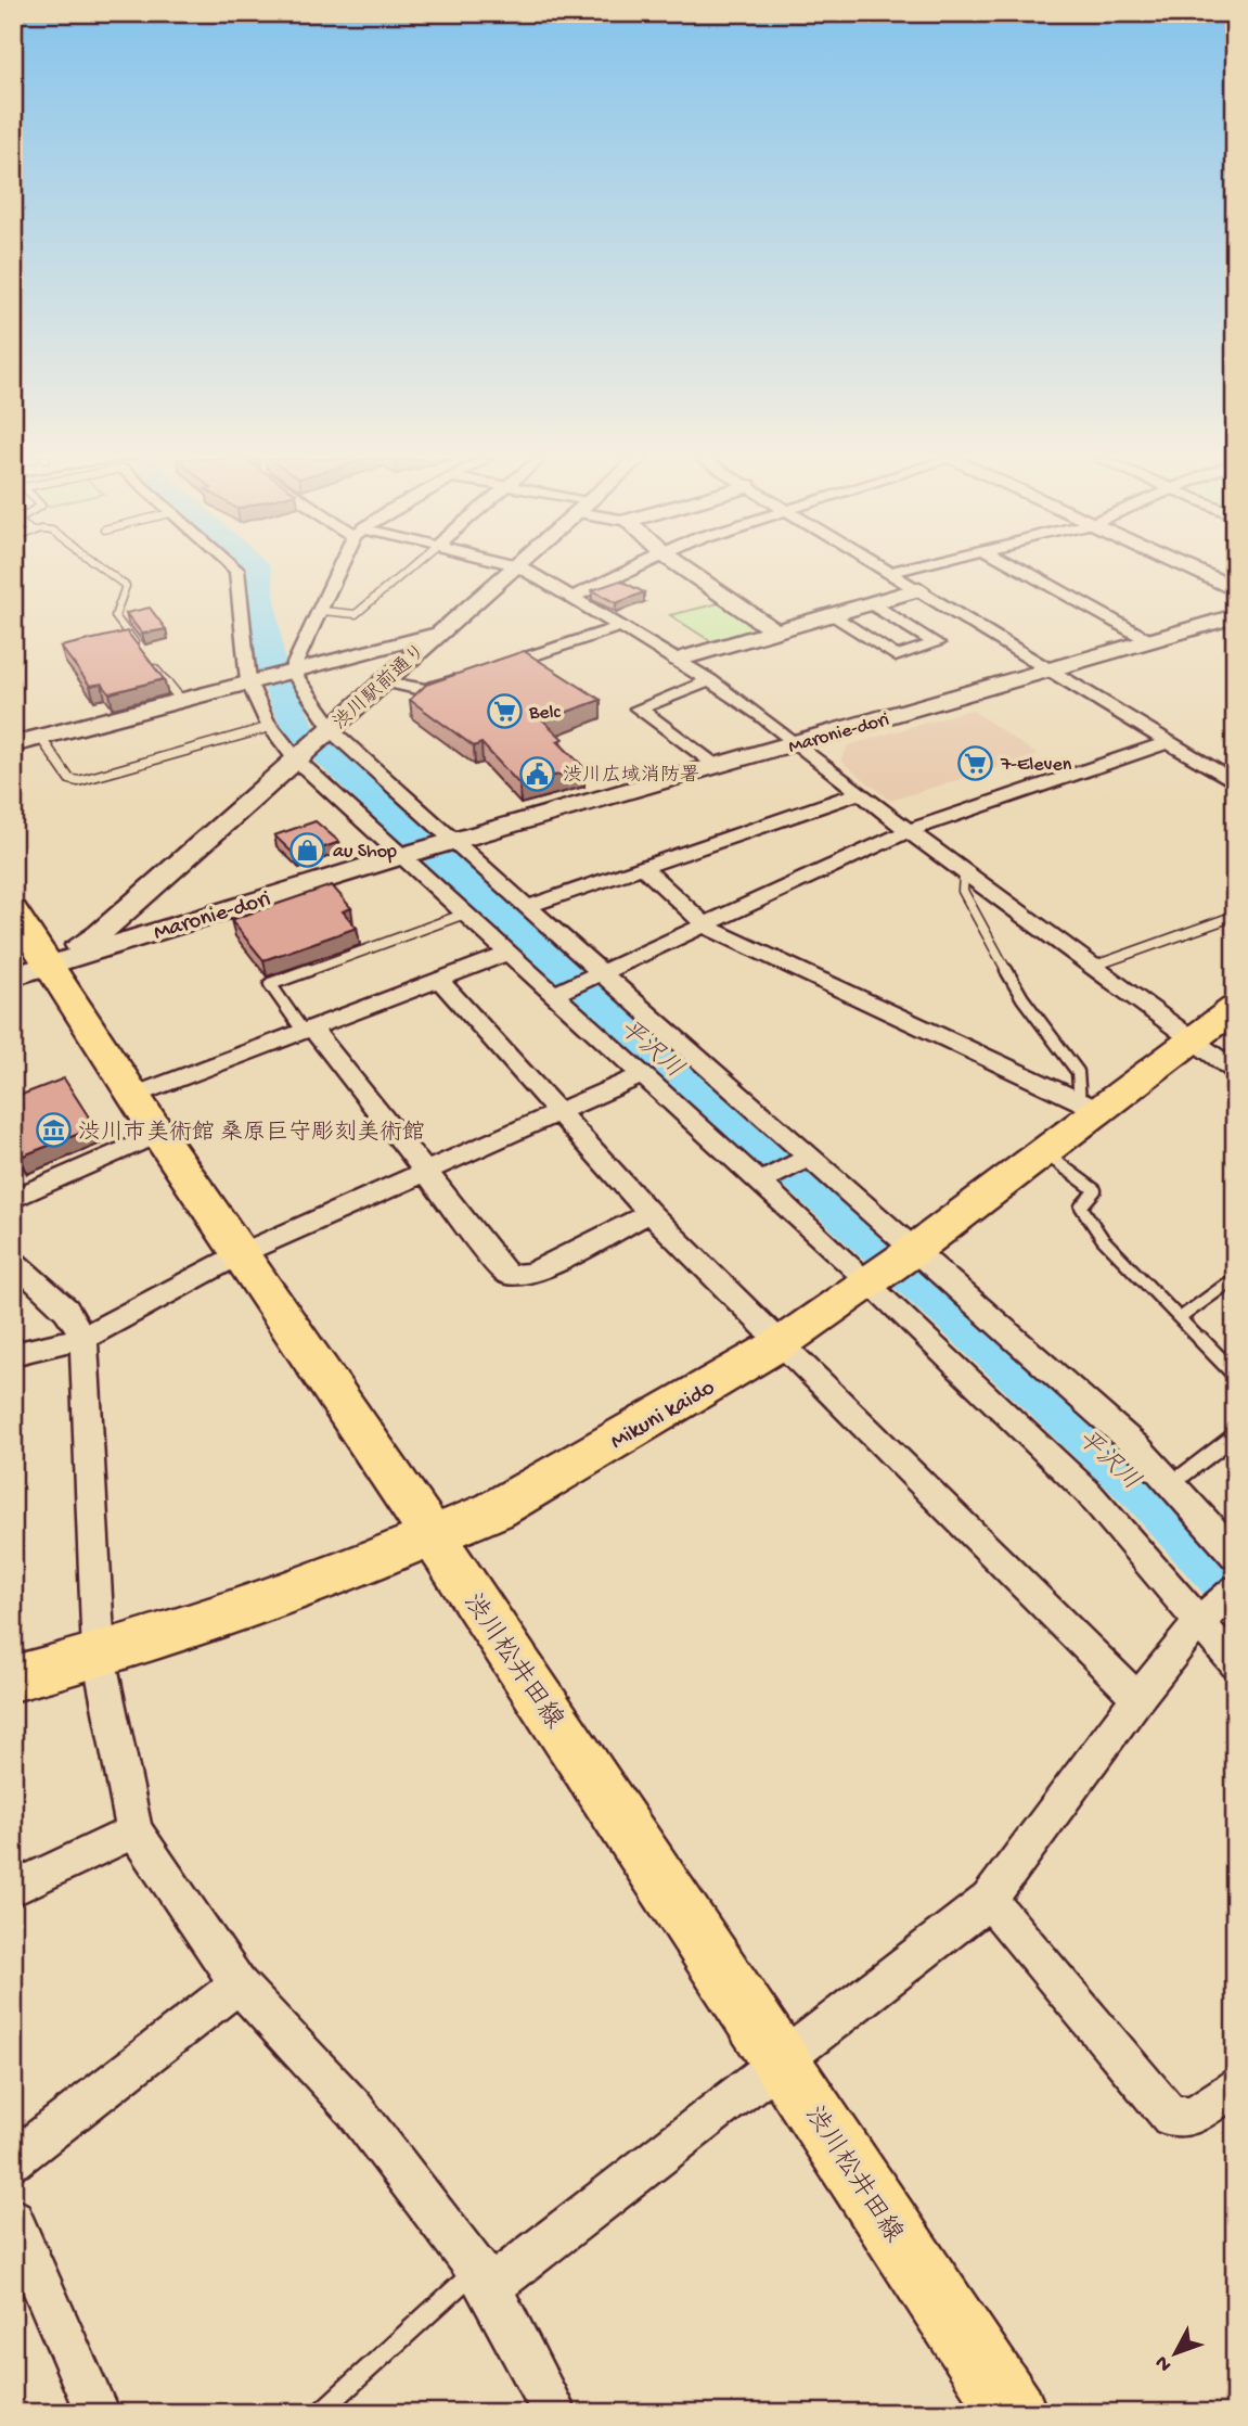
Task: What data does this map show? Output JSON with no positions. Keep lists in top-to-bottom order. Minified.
{"streets":{"main road":["Mikuni kaido","渋川松井田線"],"street":["渋川駅前通り","Maronie-dori"]},"crossings":[["Maronie-dori","渋川松井田線"],["Mikuni kaido","渋川松井田線"]],"water":["平沢川"],"places":{"supermarket":["Belc","7-Eleven"],"public building":["渋川広域消防署"],"shop":["au Shop"],"museum":["渋川市美術館 桑原巨守彫刻美術館"]},"north":"bottom left"}
